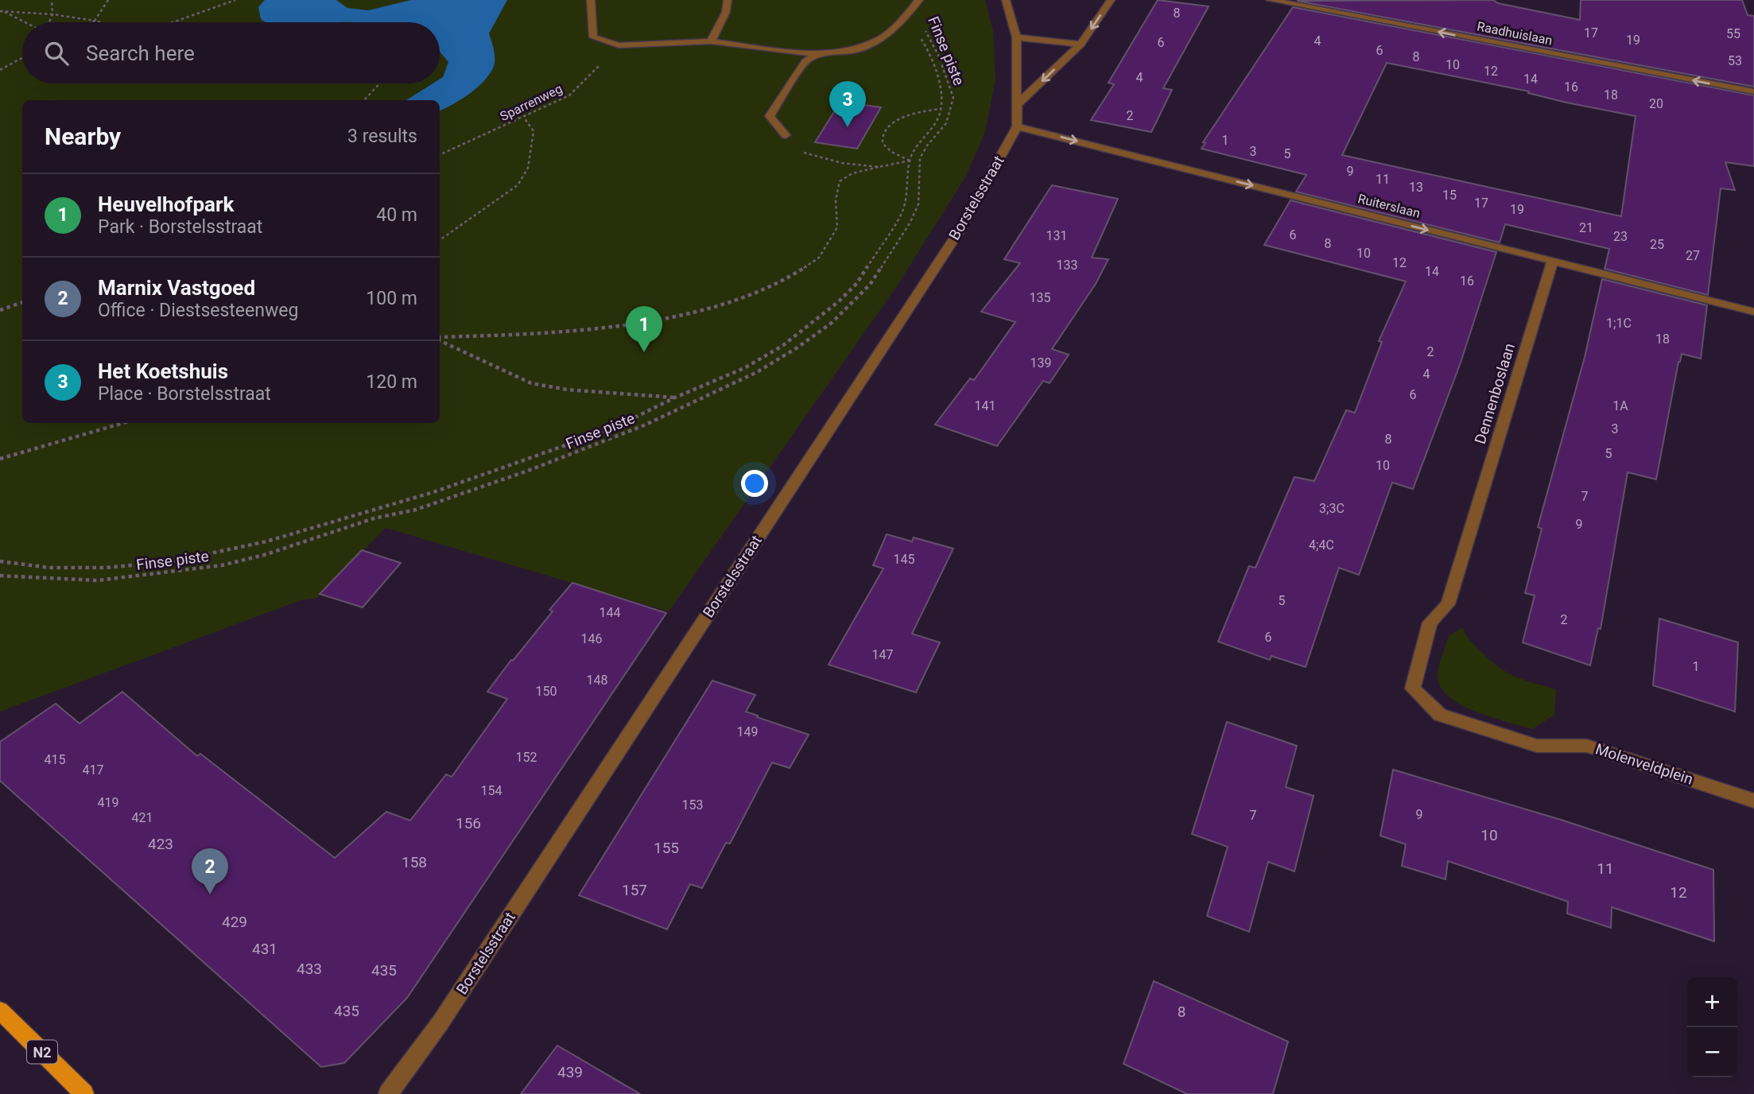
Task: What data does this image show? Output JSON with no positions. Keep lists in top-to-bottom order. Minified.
{"streets":{"main road":["N2"],"street":["Raadhuislaan","Borstelsstraat","Ruiterslaan","Dennenboslaan","Molenveldplein"],"path":["Finse piste","Sparrenweg"]},"crossings":[["Borstelsstraat","Ruiterslaan"],["Ruiterslaan","Dennenboslaan"],["Dennenboslaan","Molenveldplein"]],"one_way":["Raadhuislaan","Ruiterslaan"],"house_numbers":["8","17","55","19","4","6","6","8","53","10","12","4","14","16","18","20","2","1","3","5","9","11","13","15","17","19","21","6","131","23","8","25","10","27","12","133","14","16","135","1;1C","18","2","139","4","6","141","1A","3","8","5","10","7","3;3C","9","4;4C","145","5","144","2","6","146","147","1","148","150","149","152","415","417","154","419","153","9","7","421","156","10","423","155","158","11","157","12","429","431","433","435","435","8","439"],"page":{"search":"Search here","pins":["3","1","2"],"heading":["Nearby","3 results"],"list":[{"mark":"1","name":"Heuvelhofpark","note":"Park · Borstelsstraat","value":"40 m"},{"mark":"2","name":"Marnix Vastgoed","note":"Office · Diestsesteenweg","value":"100 m"},{"mark":"3","name":"Het Koetshuis","note":"Place · Borstelsstraat","value":"120 m"}],"map_buttons":["+","−"]}}
